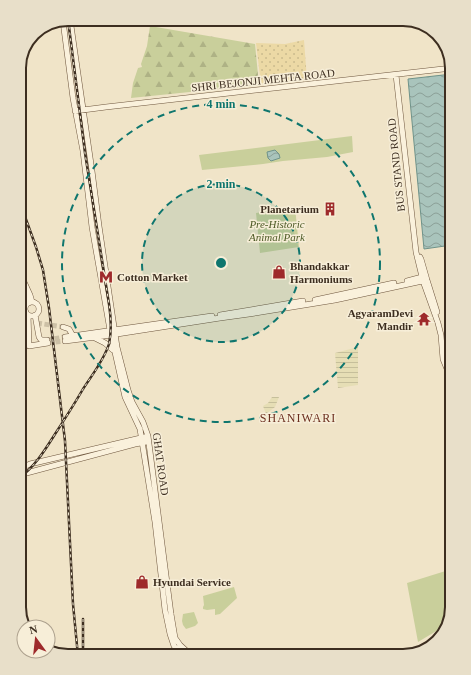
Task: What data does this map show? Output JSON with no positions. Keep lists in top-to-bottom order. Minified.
{"streets":{"main road":["SHRI BEJONJI MEHTA ROAD","BUS STAND ROAD","GHAT ROAD"]},"crossings":[["SHRI BEJONJI MEHTA ROAD","BUS STAND ROAD"],["SHRI BEJONJI MEHTA ROAD","GHAT ROAD"]],"districts":["SHANIWARI"],"parks":["Pre-Historic Animal Park"],"places":{"building":["Planetarium"],"shop":["Bhandakkar Harmoniums","Hyundai Service"],"metro station":["Cotton Market"],"temple":["AgyaramDevi Mandir"]},"north":"top","rings":["4 min","2 min"]}
